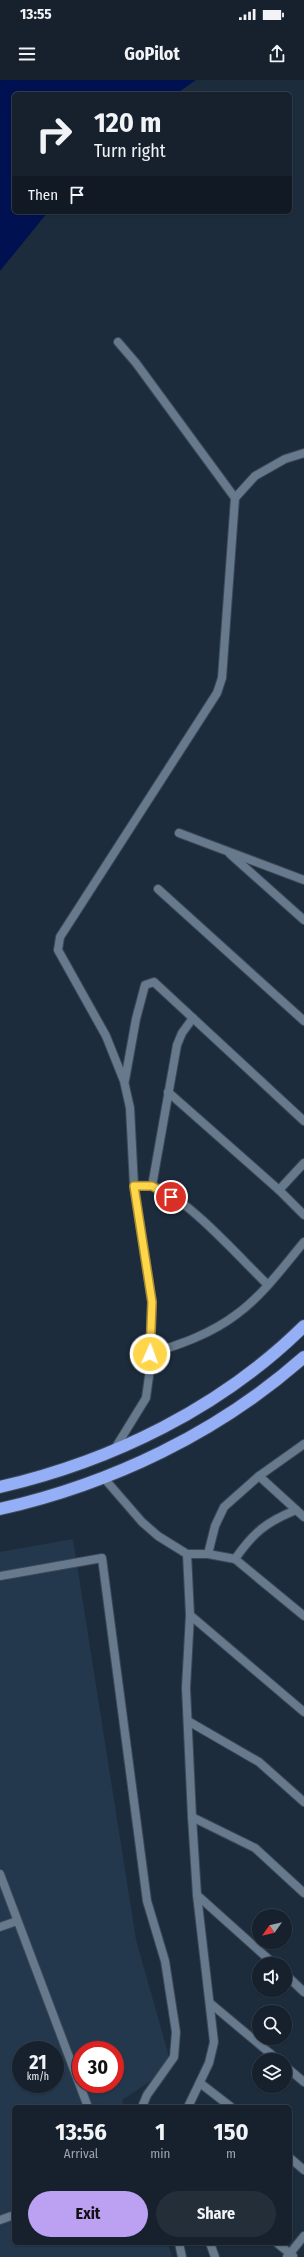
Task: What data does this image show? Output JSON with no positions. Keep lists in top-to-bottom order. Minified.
{"north":"bottom left","page":{"status":"13:55","header":"GoPilot","turn":["120 m","Turn right"],"then":"Then","speed":"21 km/h","limit":"30","eta":["13:56","Arrival","1","min","150","m"],"buttons":["Exit","Share"]}}
